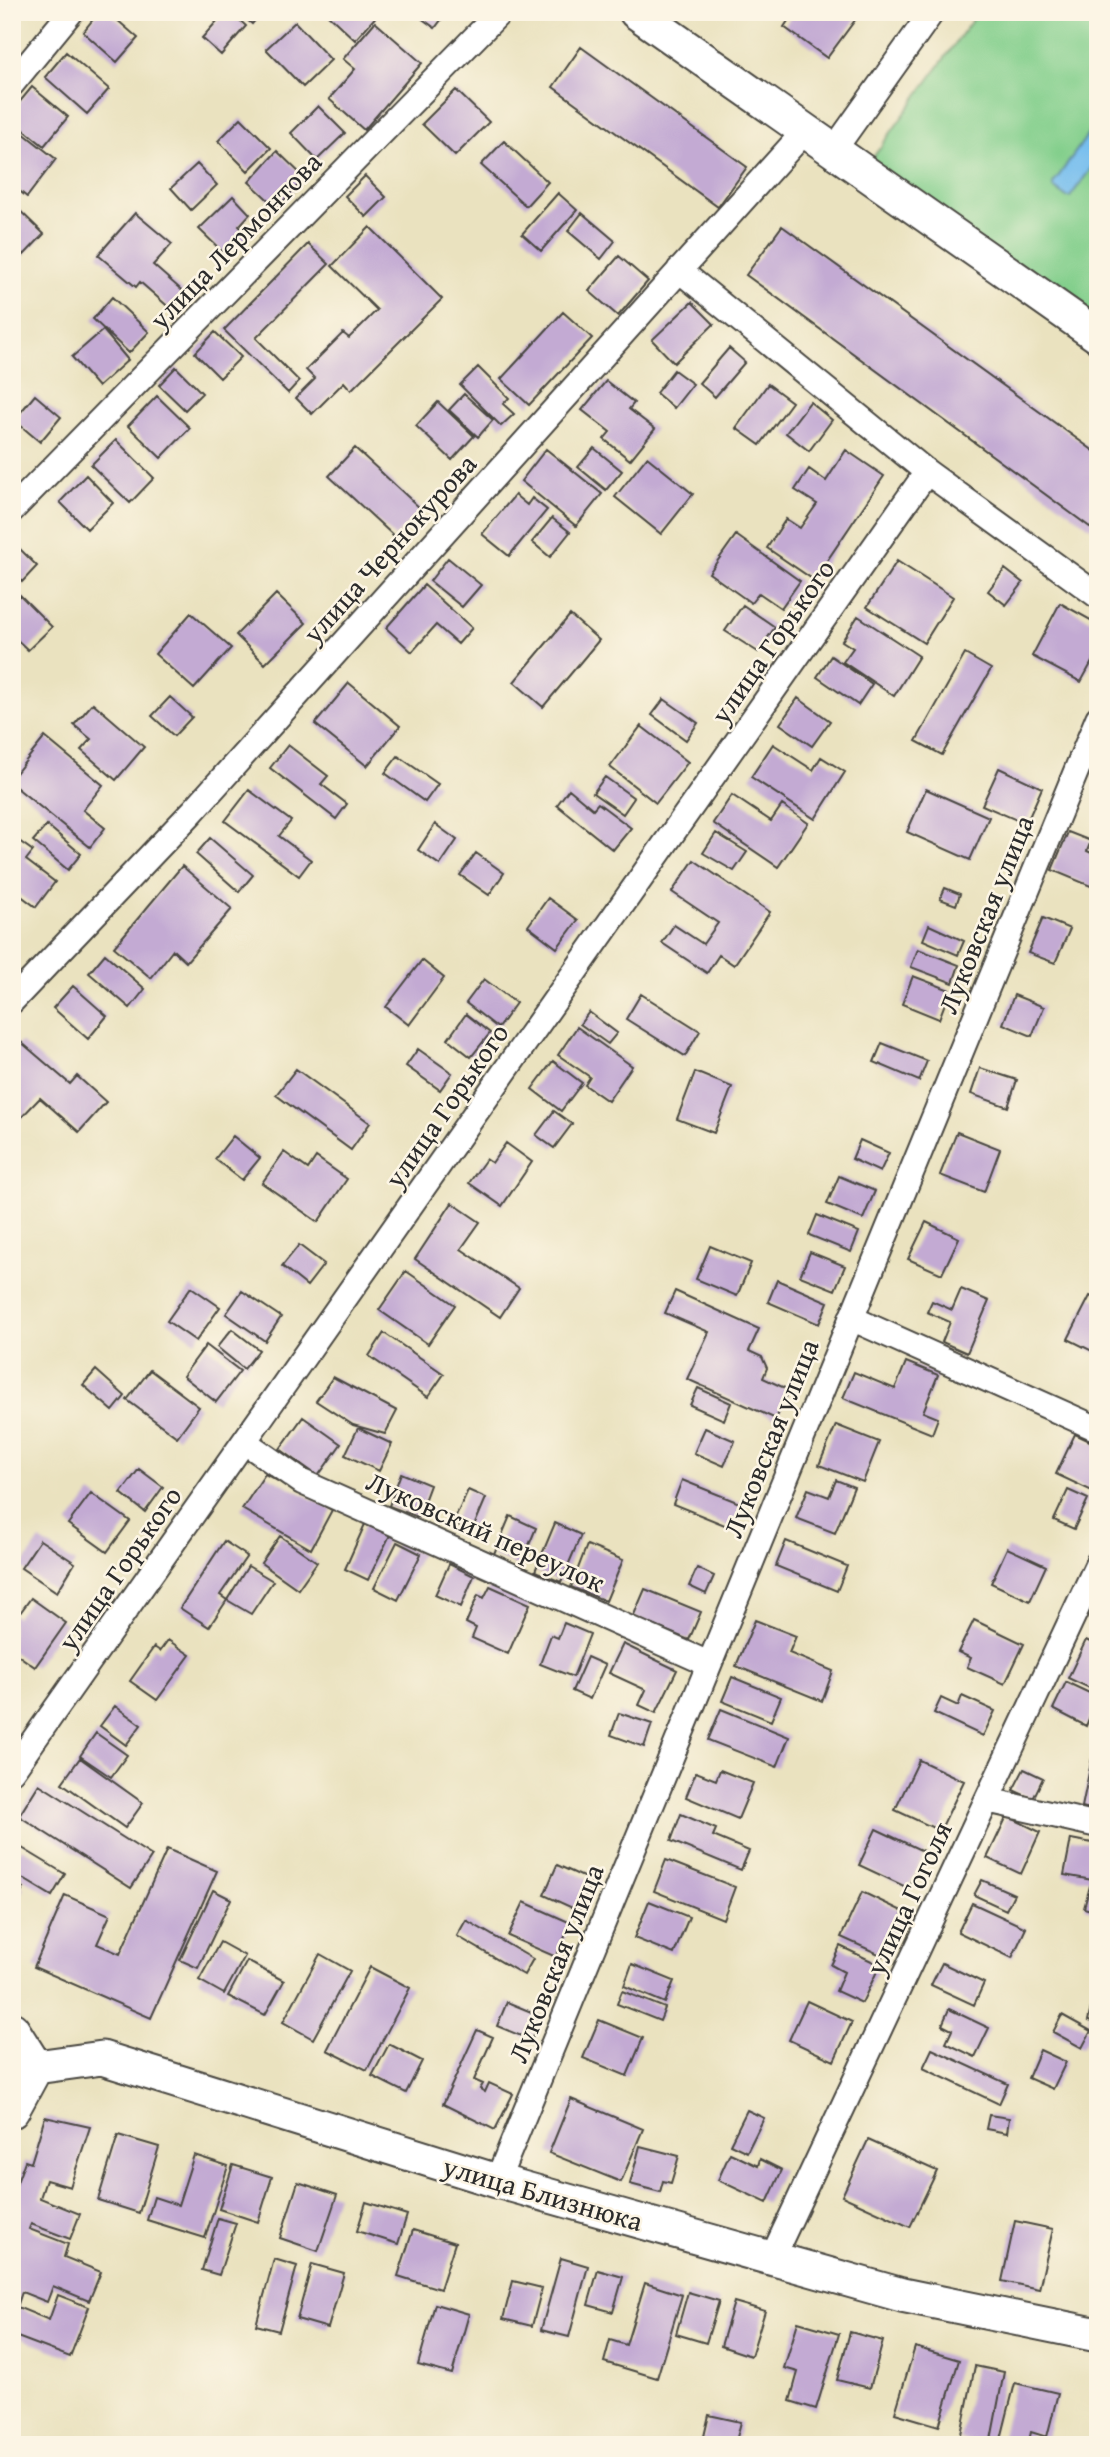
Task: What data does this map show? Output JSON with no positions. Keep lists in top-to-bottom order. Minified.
{"streets":{"street":["улица Лермонтова","улица Чернокурова","улица Горького","Луковская улица","Луковский переулок","улица Гоголя","улица Близнюка"]},"crossings":[["улица Горького","Луковский переулок"],["Луковская улица","Луковский переулок"],["Луковская улица","улица Близнюка"],["улица Гоголя","улица Близнюка"]]}
